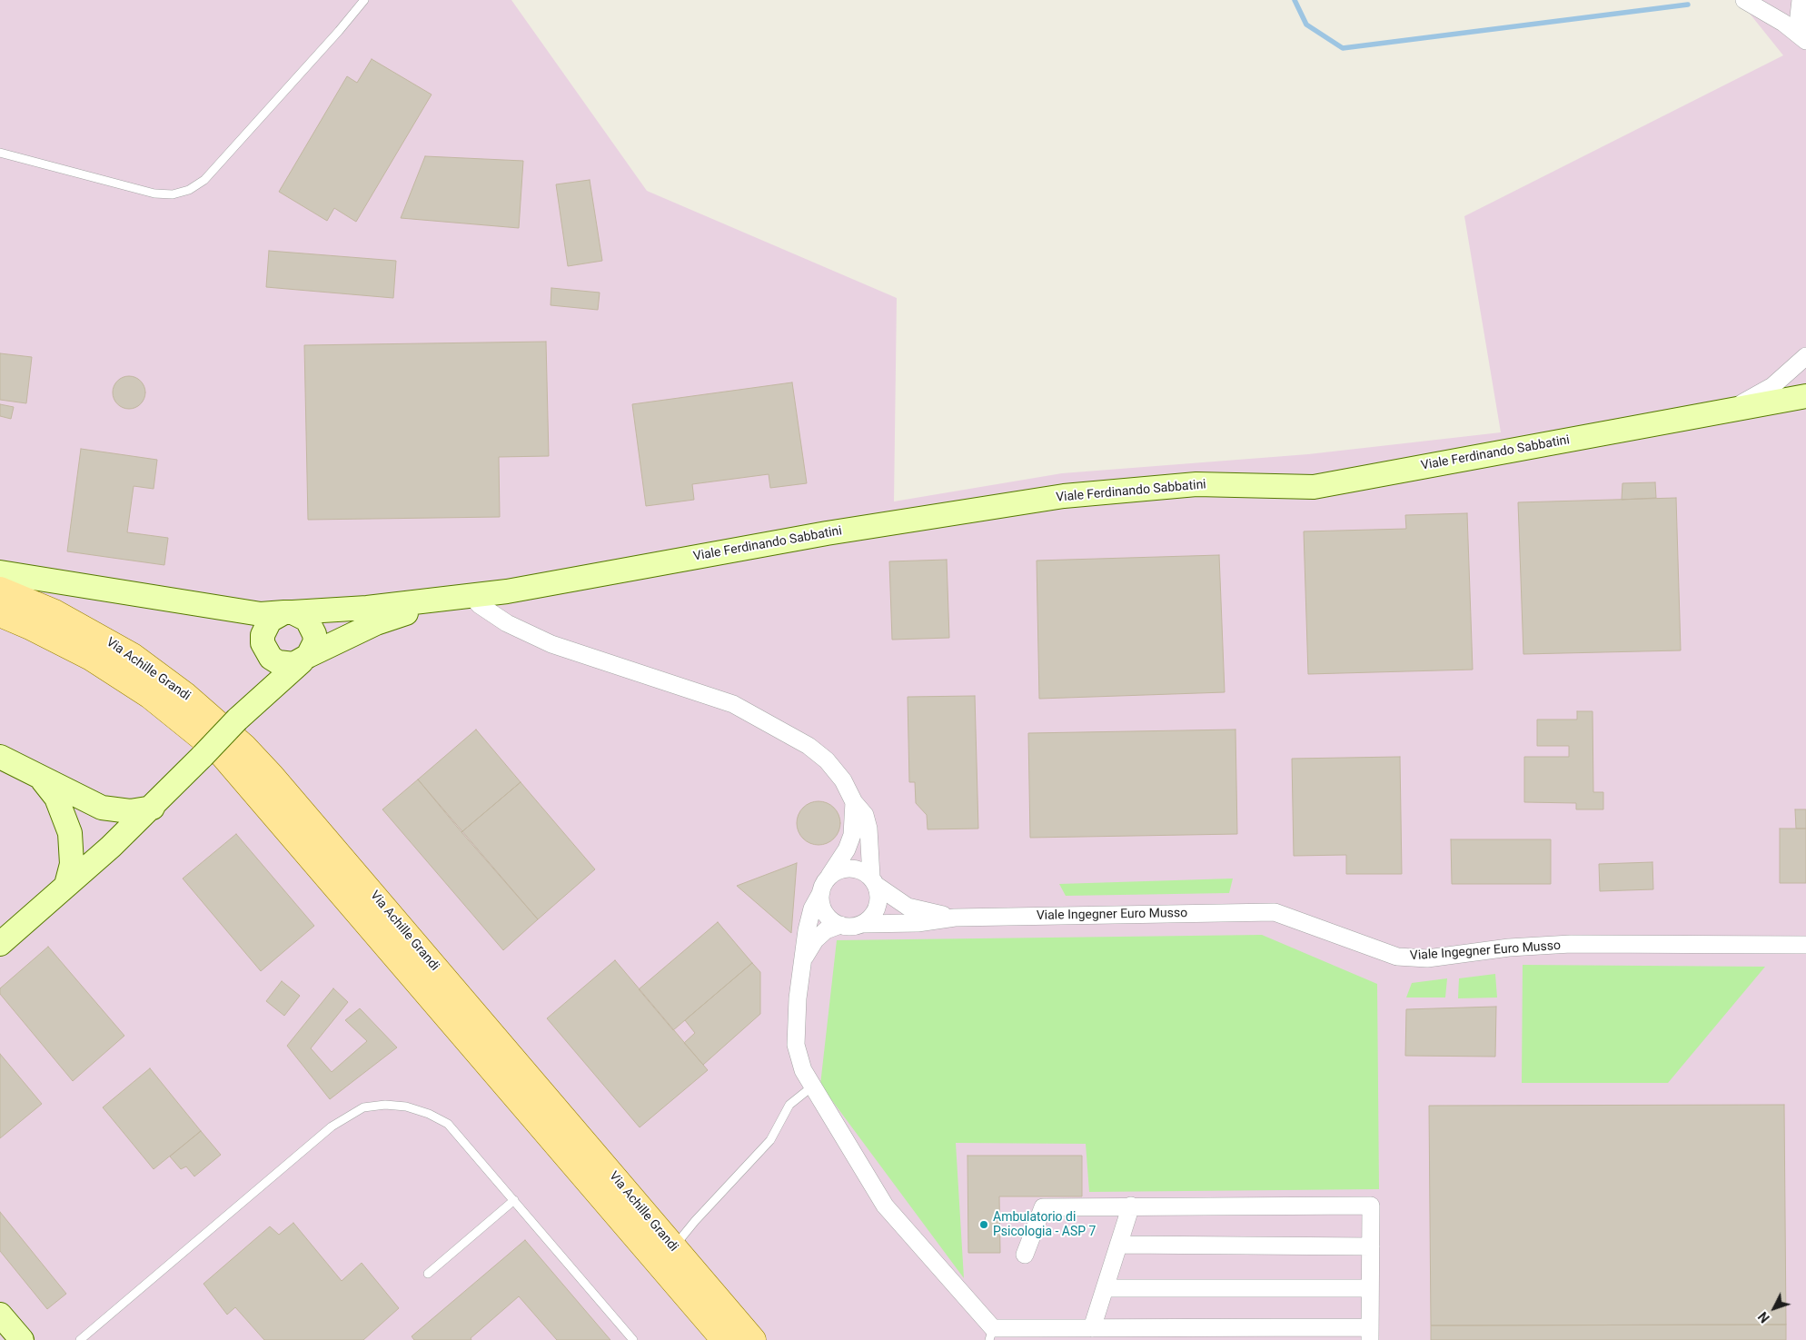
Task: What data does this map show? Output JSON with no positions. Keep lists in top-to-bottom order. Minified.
{"streets":{"main road":["Via Achille Grandi"],"street":["Viale Ferdinando Sabbatini","Viale Ingegner Euro Musso"]},"places":["Ambulatorio di Psicologia - ASP 7"],"north":"bottom left"}
